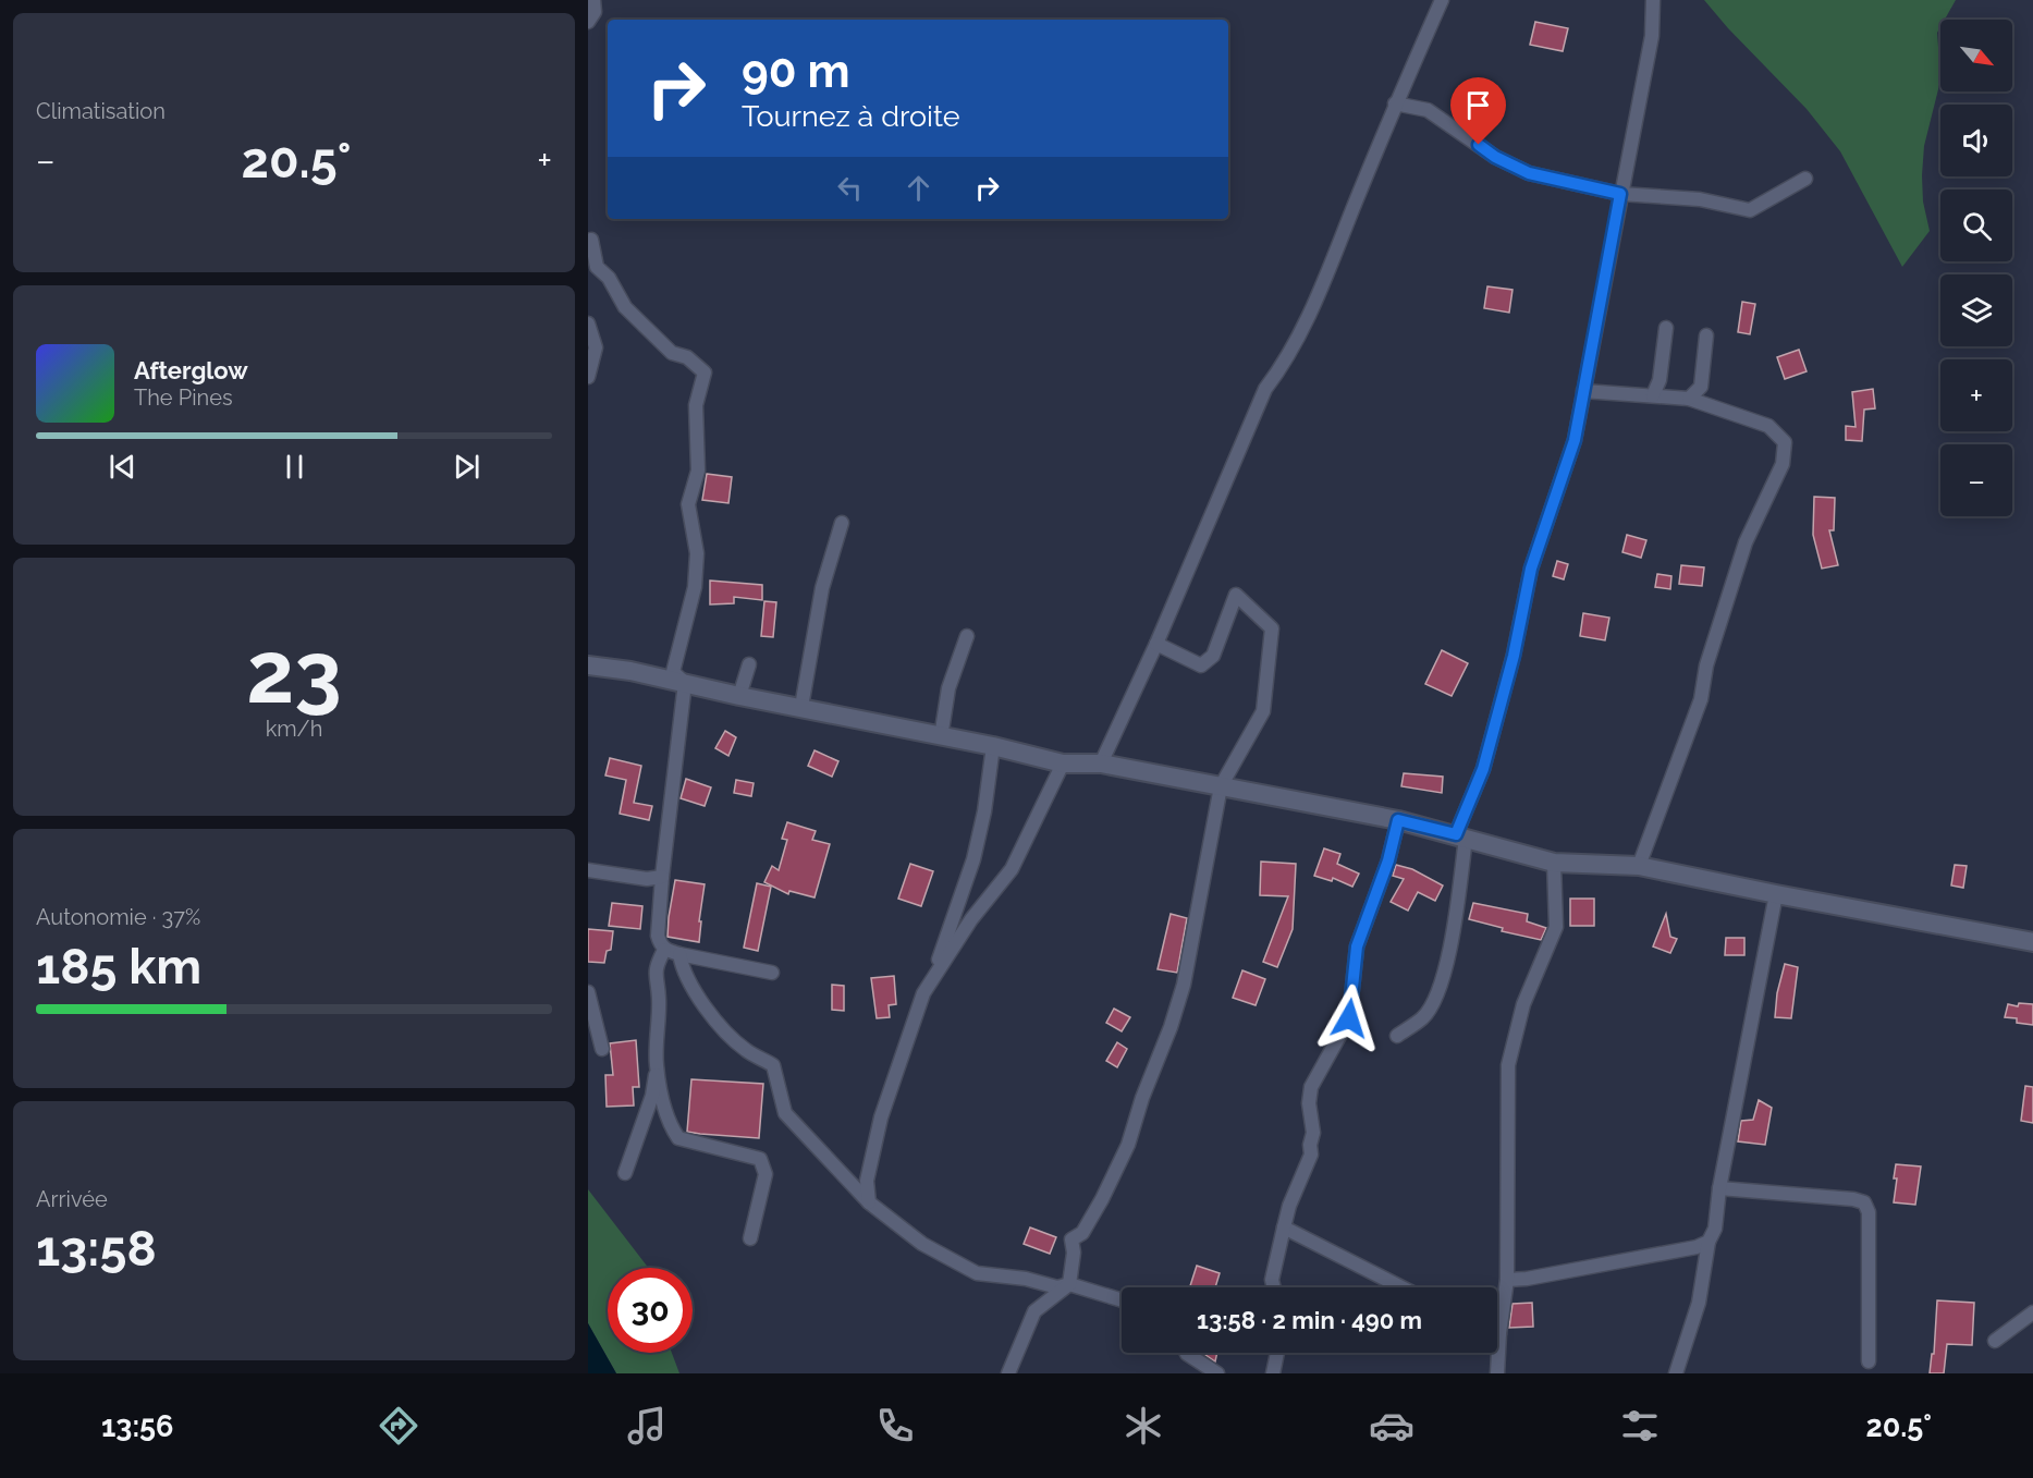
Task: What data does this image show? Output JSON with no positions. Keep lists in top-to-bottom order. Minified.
{"north":"bottom right","page":{"tile":["Climatisation",["23","km/h"],["Autonomie · 37%","185 km"],["Arrivée","13:58"]],"map_buttons":["+","−"],"turn":["90 m","Tournez à droite"],"heat":["−","20.5°","+"],"song":["Afterglow","The Pines"],"limit":"30","trip":"13:58 · 2 min · 490 m","tabs":["13:56","20.5°"]}}
